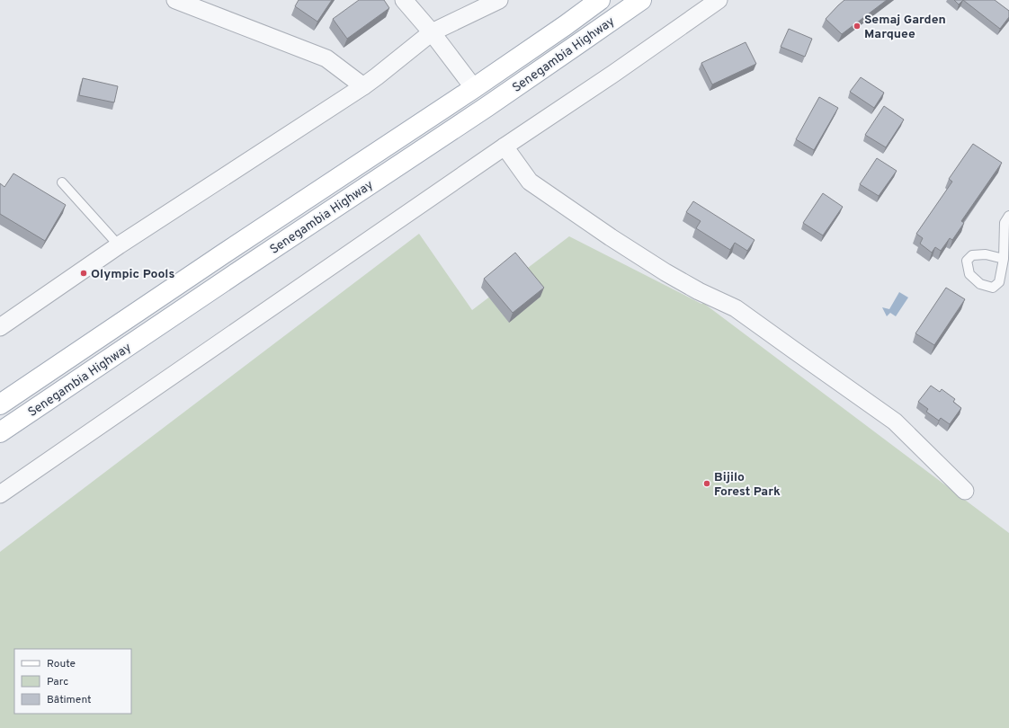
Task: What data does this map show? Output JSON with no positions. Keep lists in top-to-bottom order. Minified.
{"streets":{"main road":["Senegambia Highway"]},"places":["Semaj Garden Marquee","Olympic Pools","Bijilo Forest Park"],"legend":["Route","Parc","Bâtiment"]}
